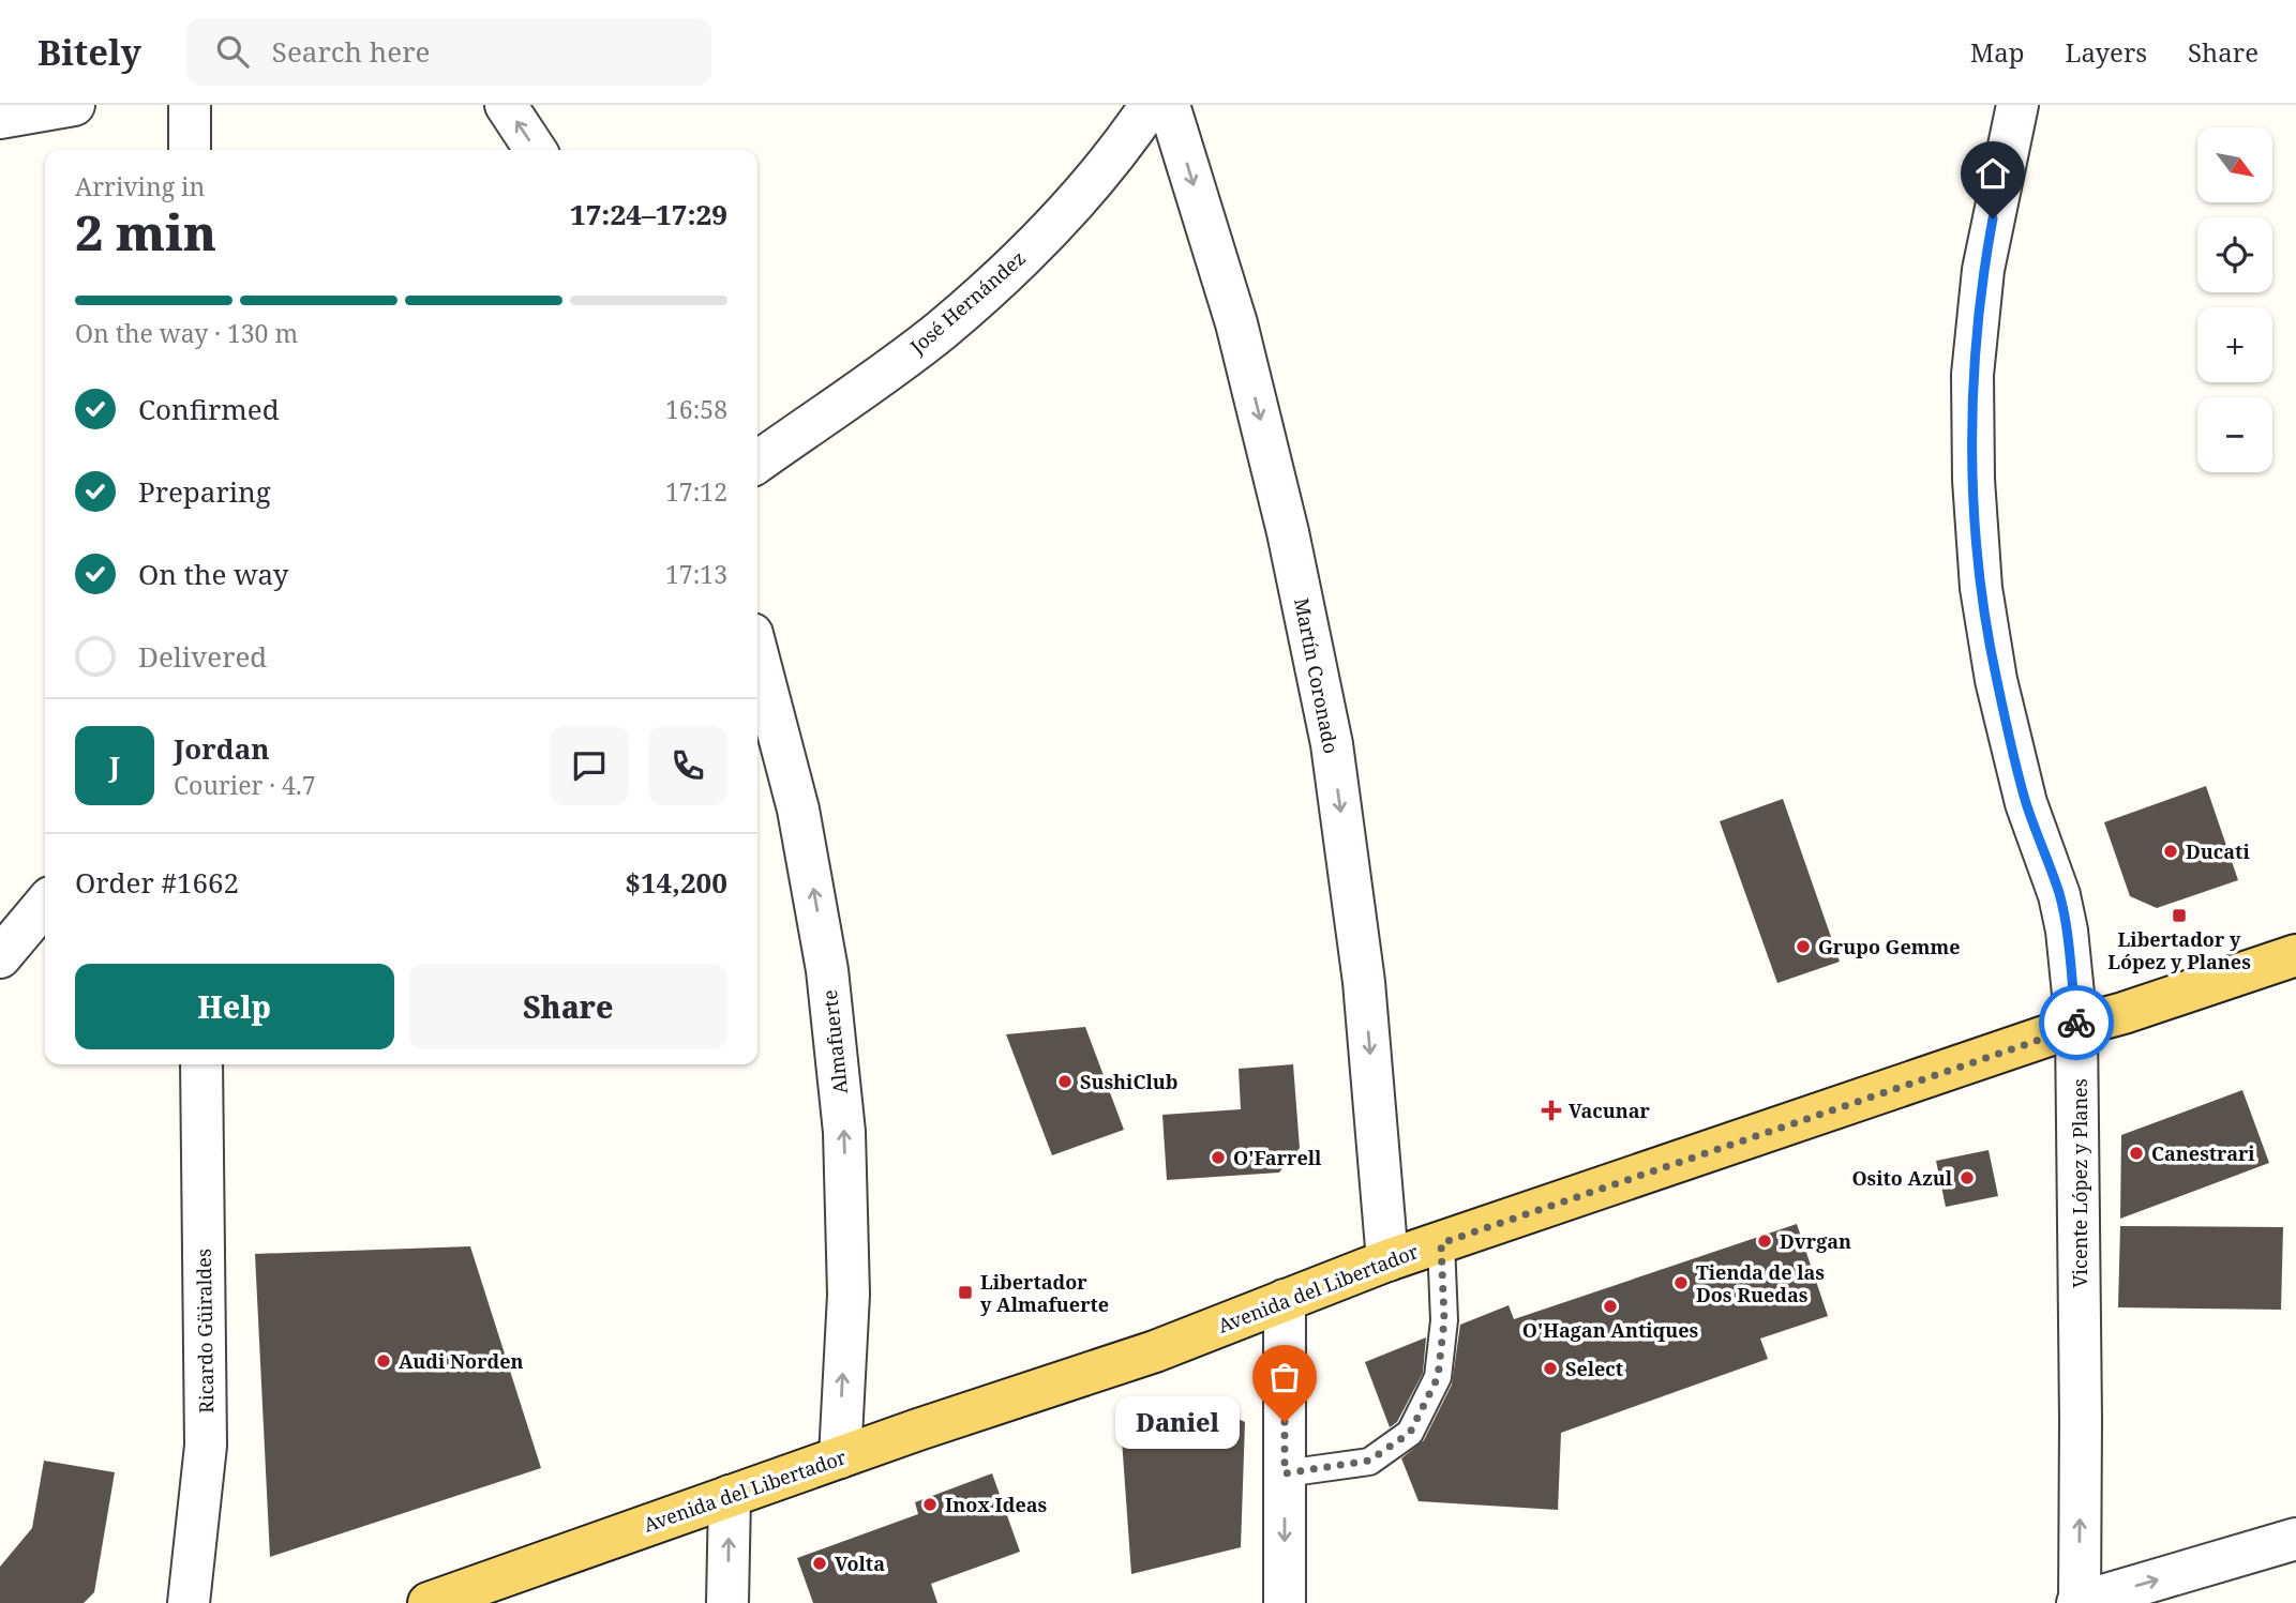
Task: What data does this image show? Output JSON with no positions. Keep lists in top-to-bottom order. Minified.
{"streets":{"main road":["Avenida del Libertador"],"street":["José Hernández","Martín Coronado","Almafuerte","Vicente López y Planes","Ricardo Güiraldes"]},"crossings":[["Martín Coronado","Avenida del Libertador"],["Almafuerte","Avenida del Libertador"],["Vicente López y Planes","Avenida del Libertador"]],"one_way":["Martín Coronado","Almafuerte","Vicente López y Planes"],"places":{"other":["Ducati","Grupo Gemme","SushiClub","Canestrari","O'Farrell","Osito Azul","Dvrgan","Tienda de las Dos Ruedas","O'Hagan Antiques","Audi Norden","Select","Daniel","Inox Ideas","Volta"],"transit":["Libertador y López y Planes","Libertador y Almafuerte"],"health":["Vacunar"]},"north":"bottom right","page":{"header":"Bitely","search":"Search here","nav":["Map","Layers","Share"],"map_buttons":["+","−"],"heading":["2 min","Arriving in","17:24–17:29"],"panel":["Jordan","Courier · 4.7","Order #1662","$14,200"],"bar":"On the way · 130 m","list":[["Confirmed","16:58"],["Preparing","17:12"],["On the way","17:13"],"Delivered"],"round":"J","buttons":["Help","Share"],"bubble":"Daniel"}}
